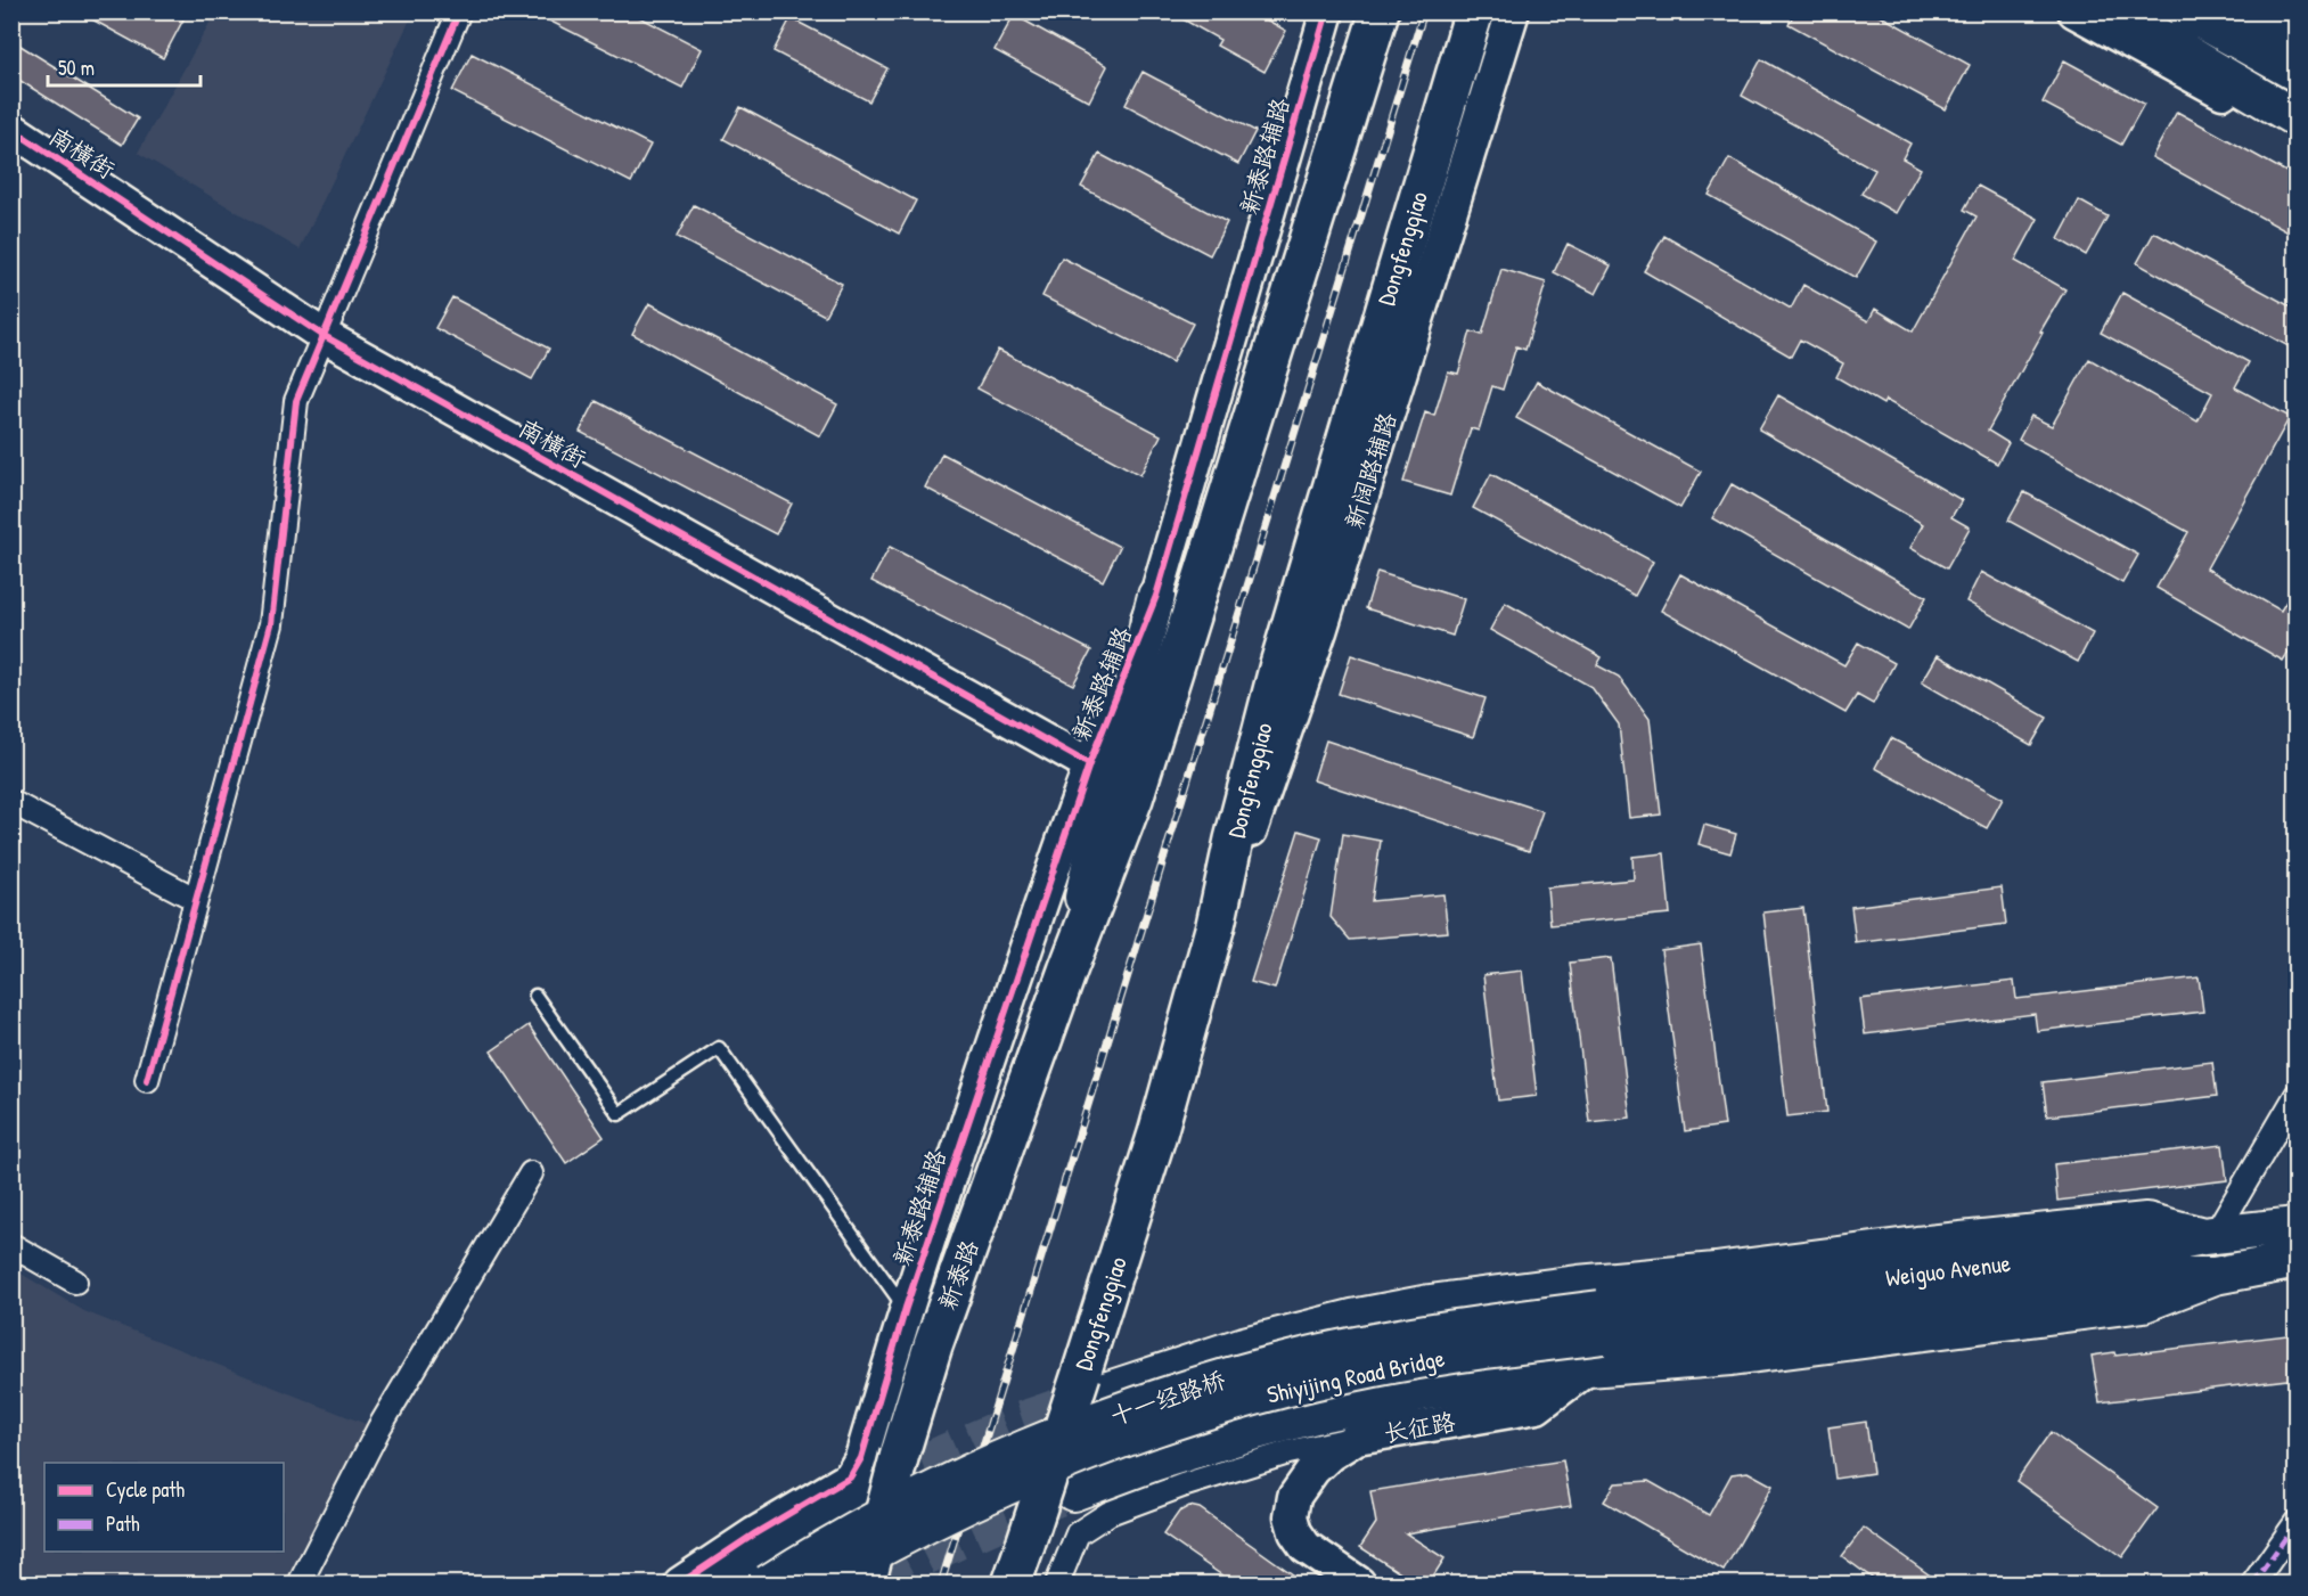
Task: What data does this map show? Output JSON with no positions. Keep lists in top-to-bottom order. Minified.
{"streets":{"highway":["Dongfengqiao","新泰路"],"main road":["Weiguo Avenue","Shiyijing Road Bridge","十一经路桥"],"street":["南横街","新泰路辅路","新阔路辅路","长征路"]},"crossings":[["南横街","新泰路辅路"],["Dongfengqiao","新阔路辅路"],["Weiguo Avenue","Shiyijing Road Bridge"],["Weiguo Avenue","十一经路桥"],["Shiyijing Road Bridge","十一经路桥"]],"legend":["Cycle path","Path"],"scale_bar":"50 m"}
